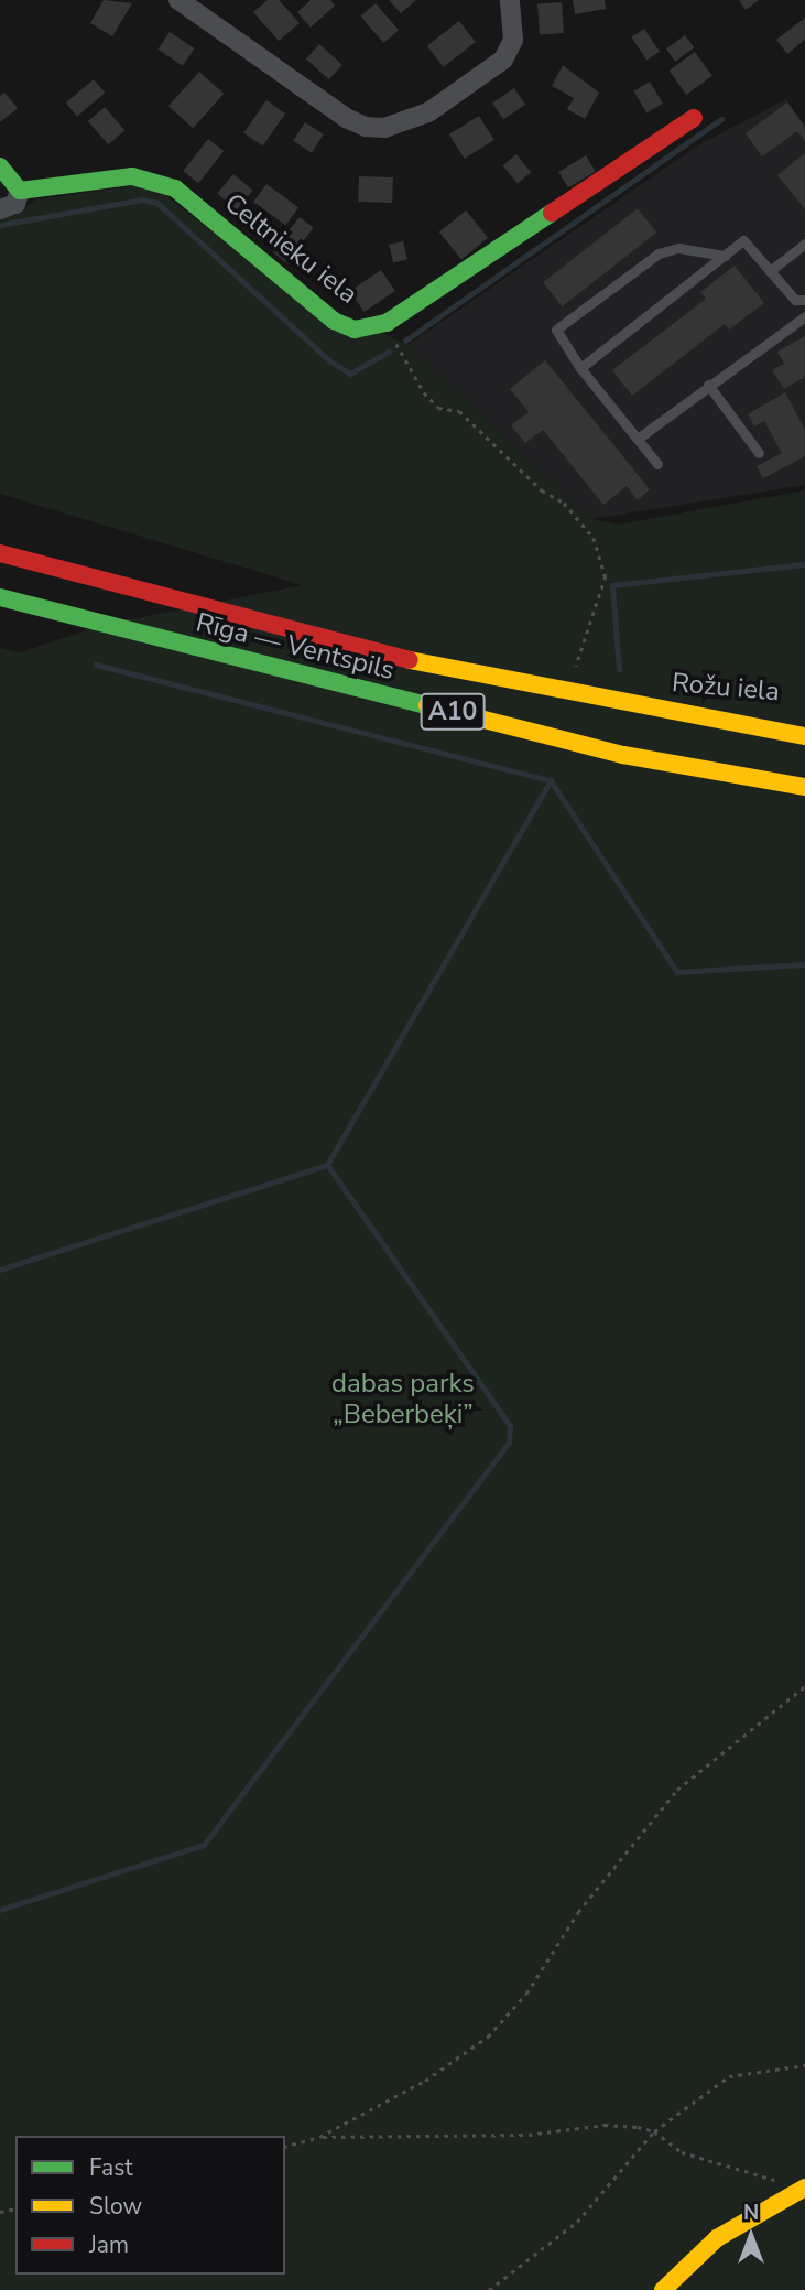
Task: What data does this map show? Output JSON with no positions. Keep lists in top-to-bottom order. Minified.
{"streets":{"main road":["Celtnieku iela","Rīga — Ventspils","Rožu iela","A10"]},"crossings":[["Rīga — Ventspils","Rožu iela"]],"parks":["dabas parks „Beberbeķi”"],"legend":["Fast","Slow","Jam"],"north":"top"}
